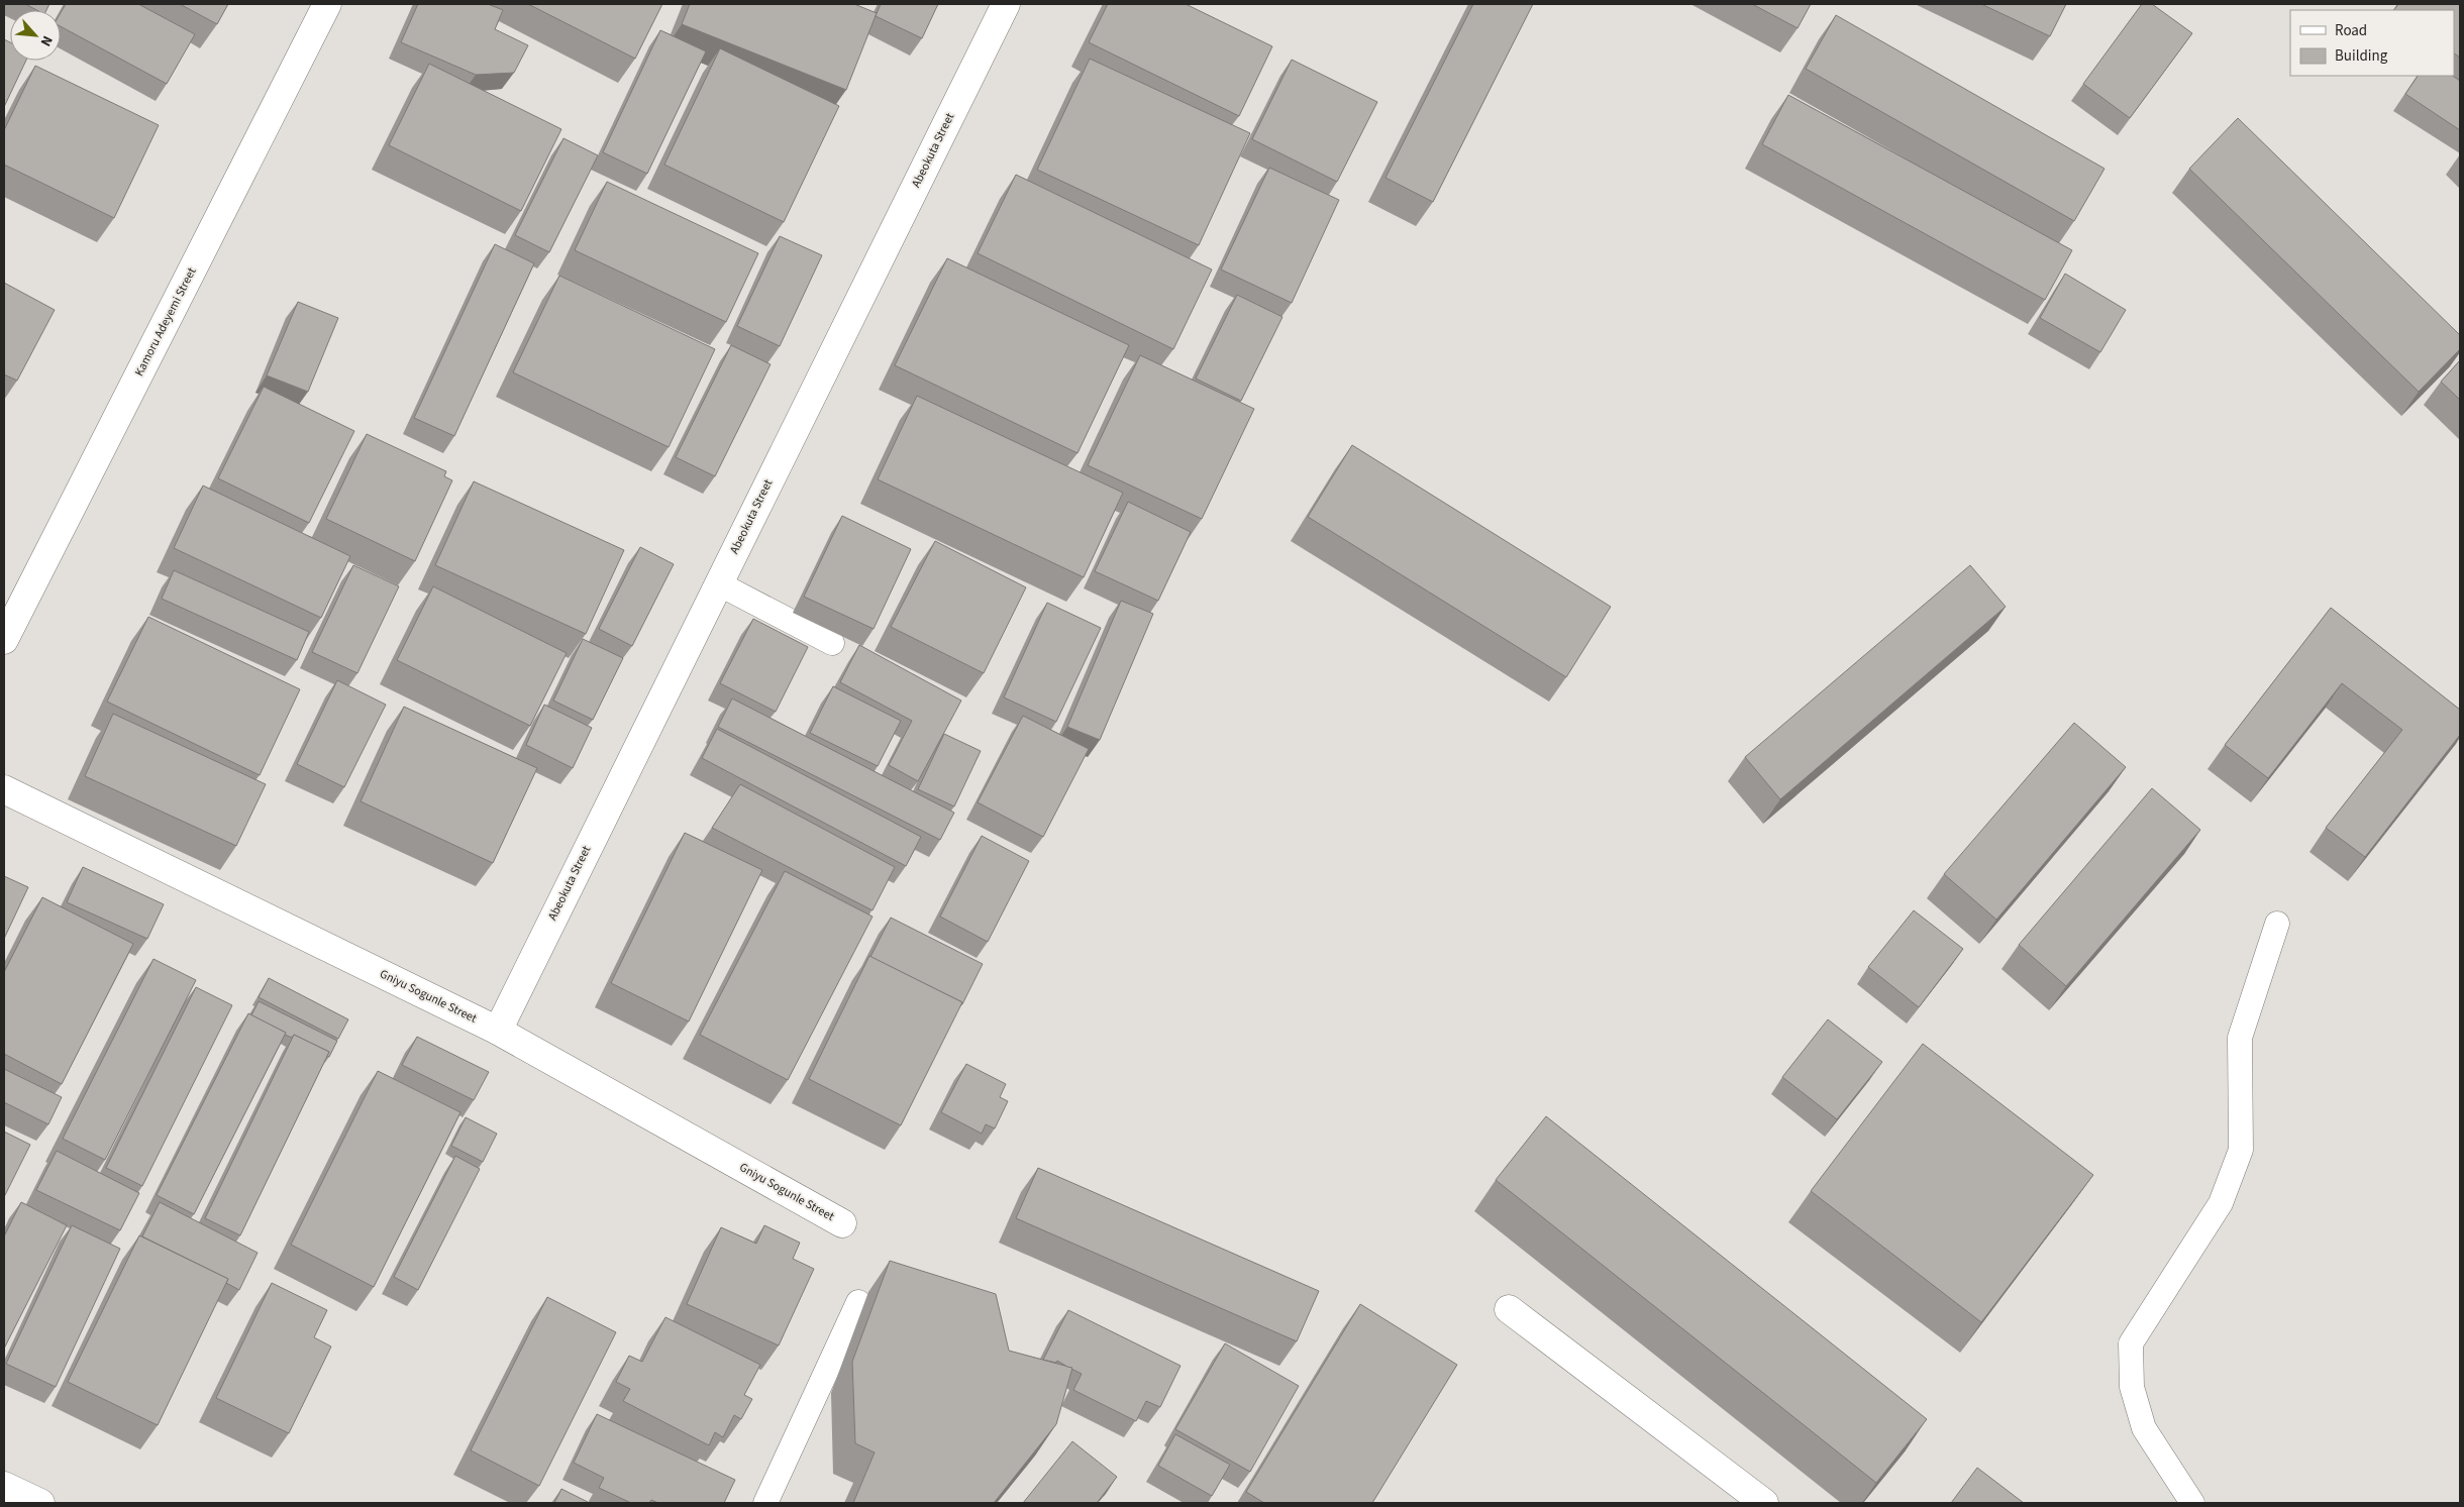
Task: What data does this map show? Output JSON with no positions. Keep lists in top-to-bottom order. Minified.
{"streets":{"street":["Abeokuta Street","Kamoru Adeyemi Street","Gniyu Sogunle Street"]},"crossings":[["Abeokuta Street","Gniyu Sogunle Street"]],"legend":["Road","Building"],"north":"bottom right"}
